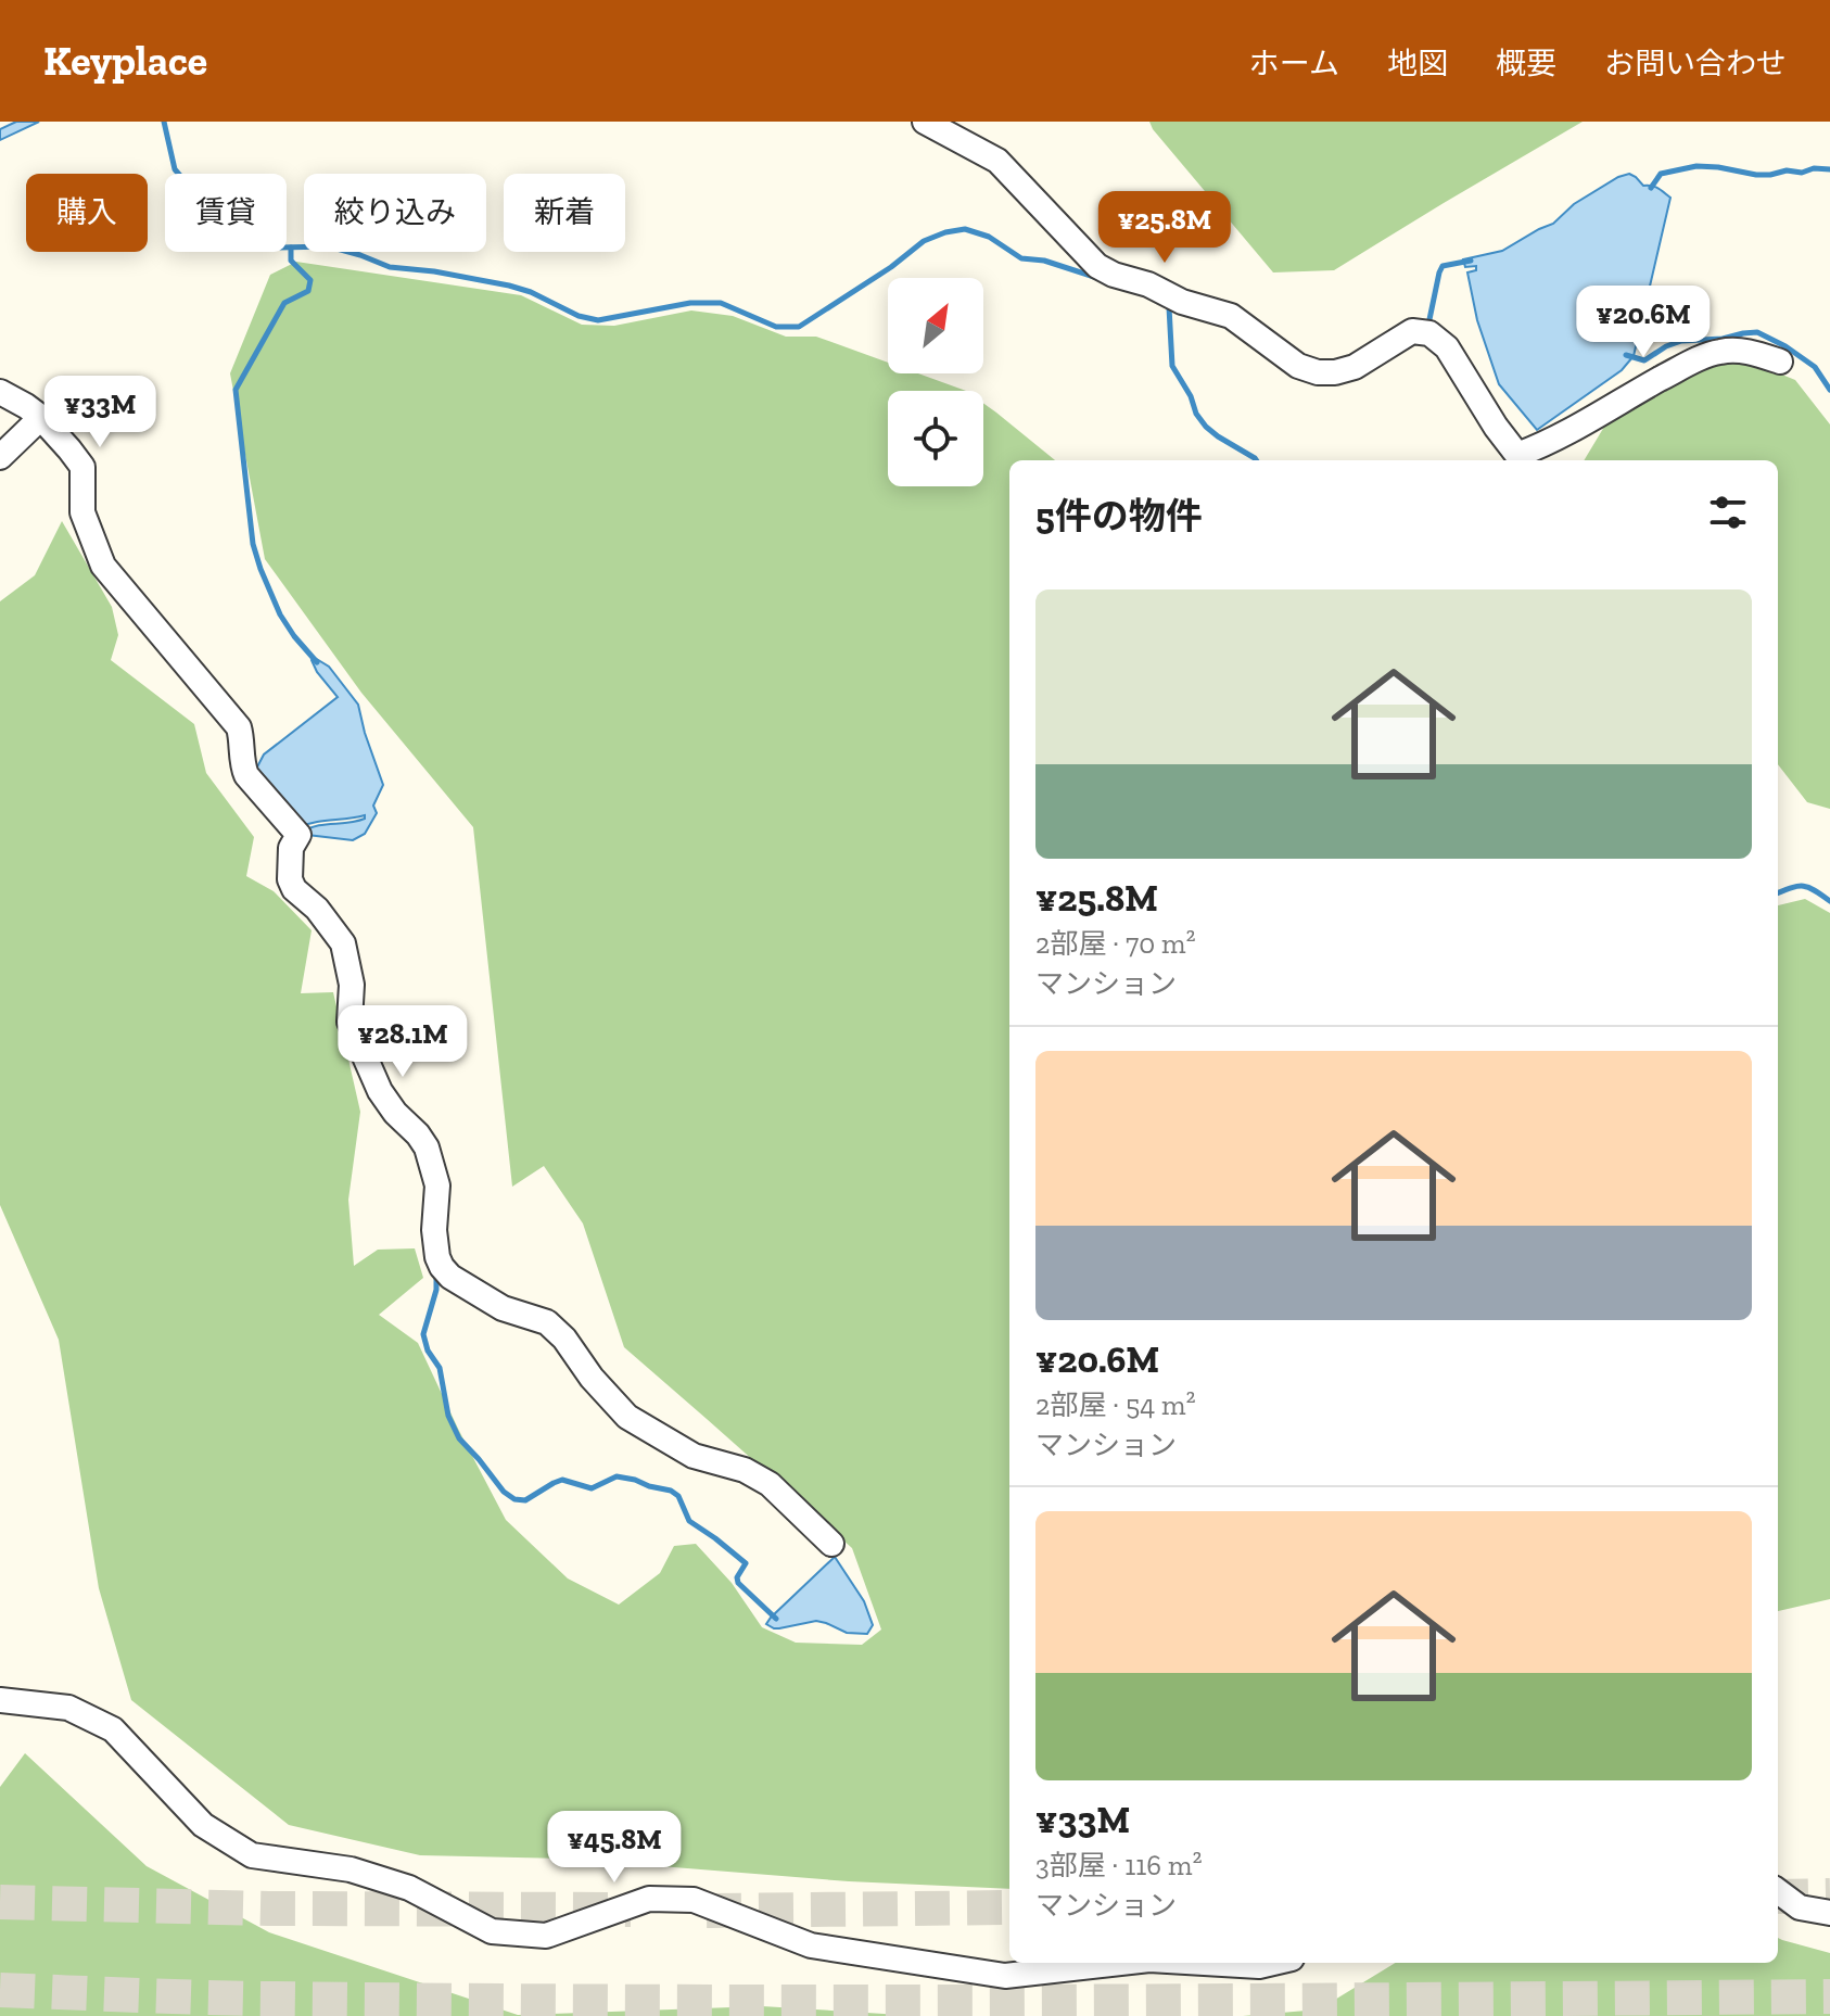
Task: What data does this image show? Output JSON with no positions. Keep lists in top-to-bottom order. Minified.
{"north":"top right","page":{"header":"Keyplace","nav":["ホーム","地図","概要","お問い合わせ"],"chip":["購入","賃貸","絞り込み","新着"],"price":["¥25.8M","¥20.6M","¥33M","¥28.1M","¥45.8M"],"heading":"5件の物件","list":[{"name":"¥25.8M","note":"2部屋 · 70 m² · マンション"},{"name":"¥20.6M","note":"2部屋 · 54 m² · マンション"},{"name":"¥33M","note":"3部屋 · 116 m² · マンション"}]}}
